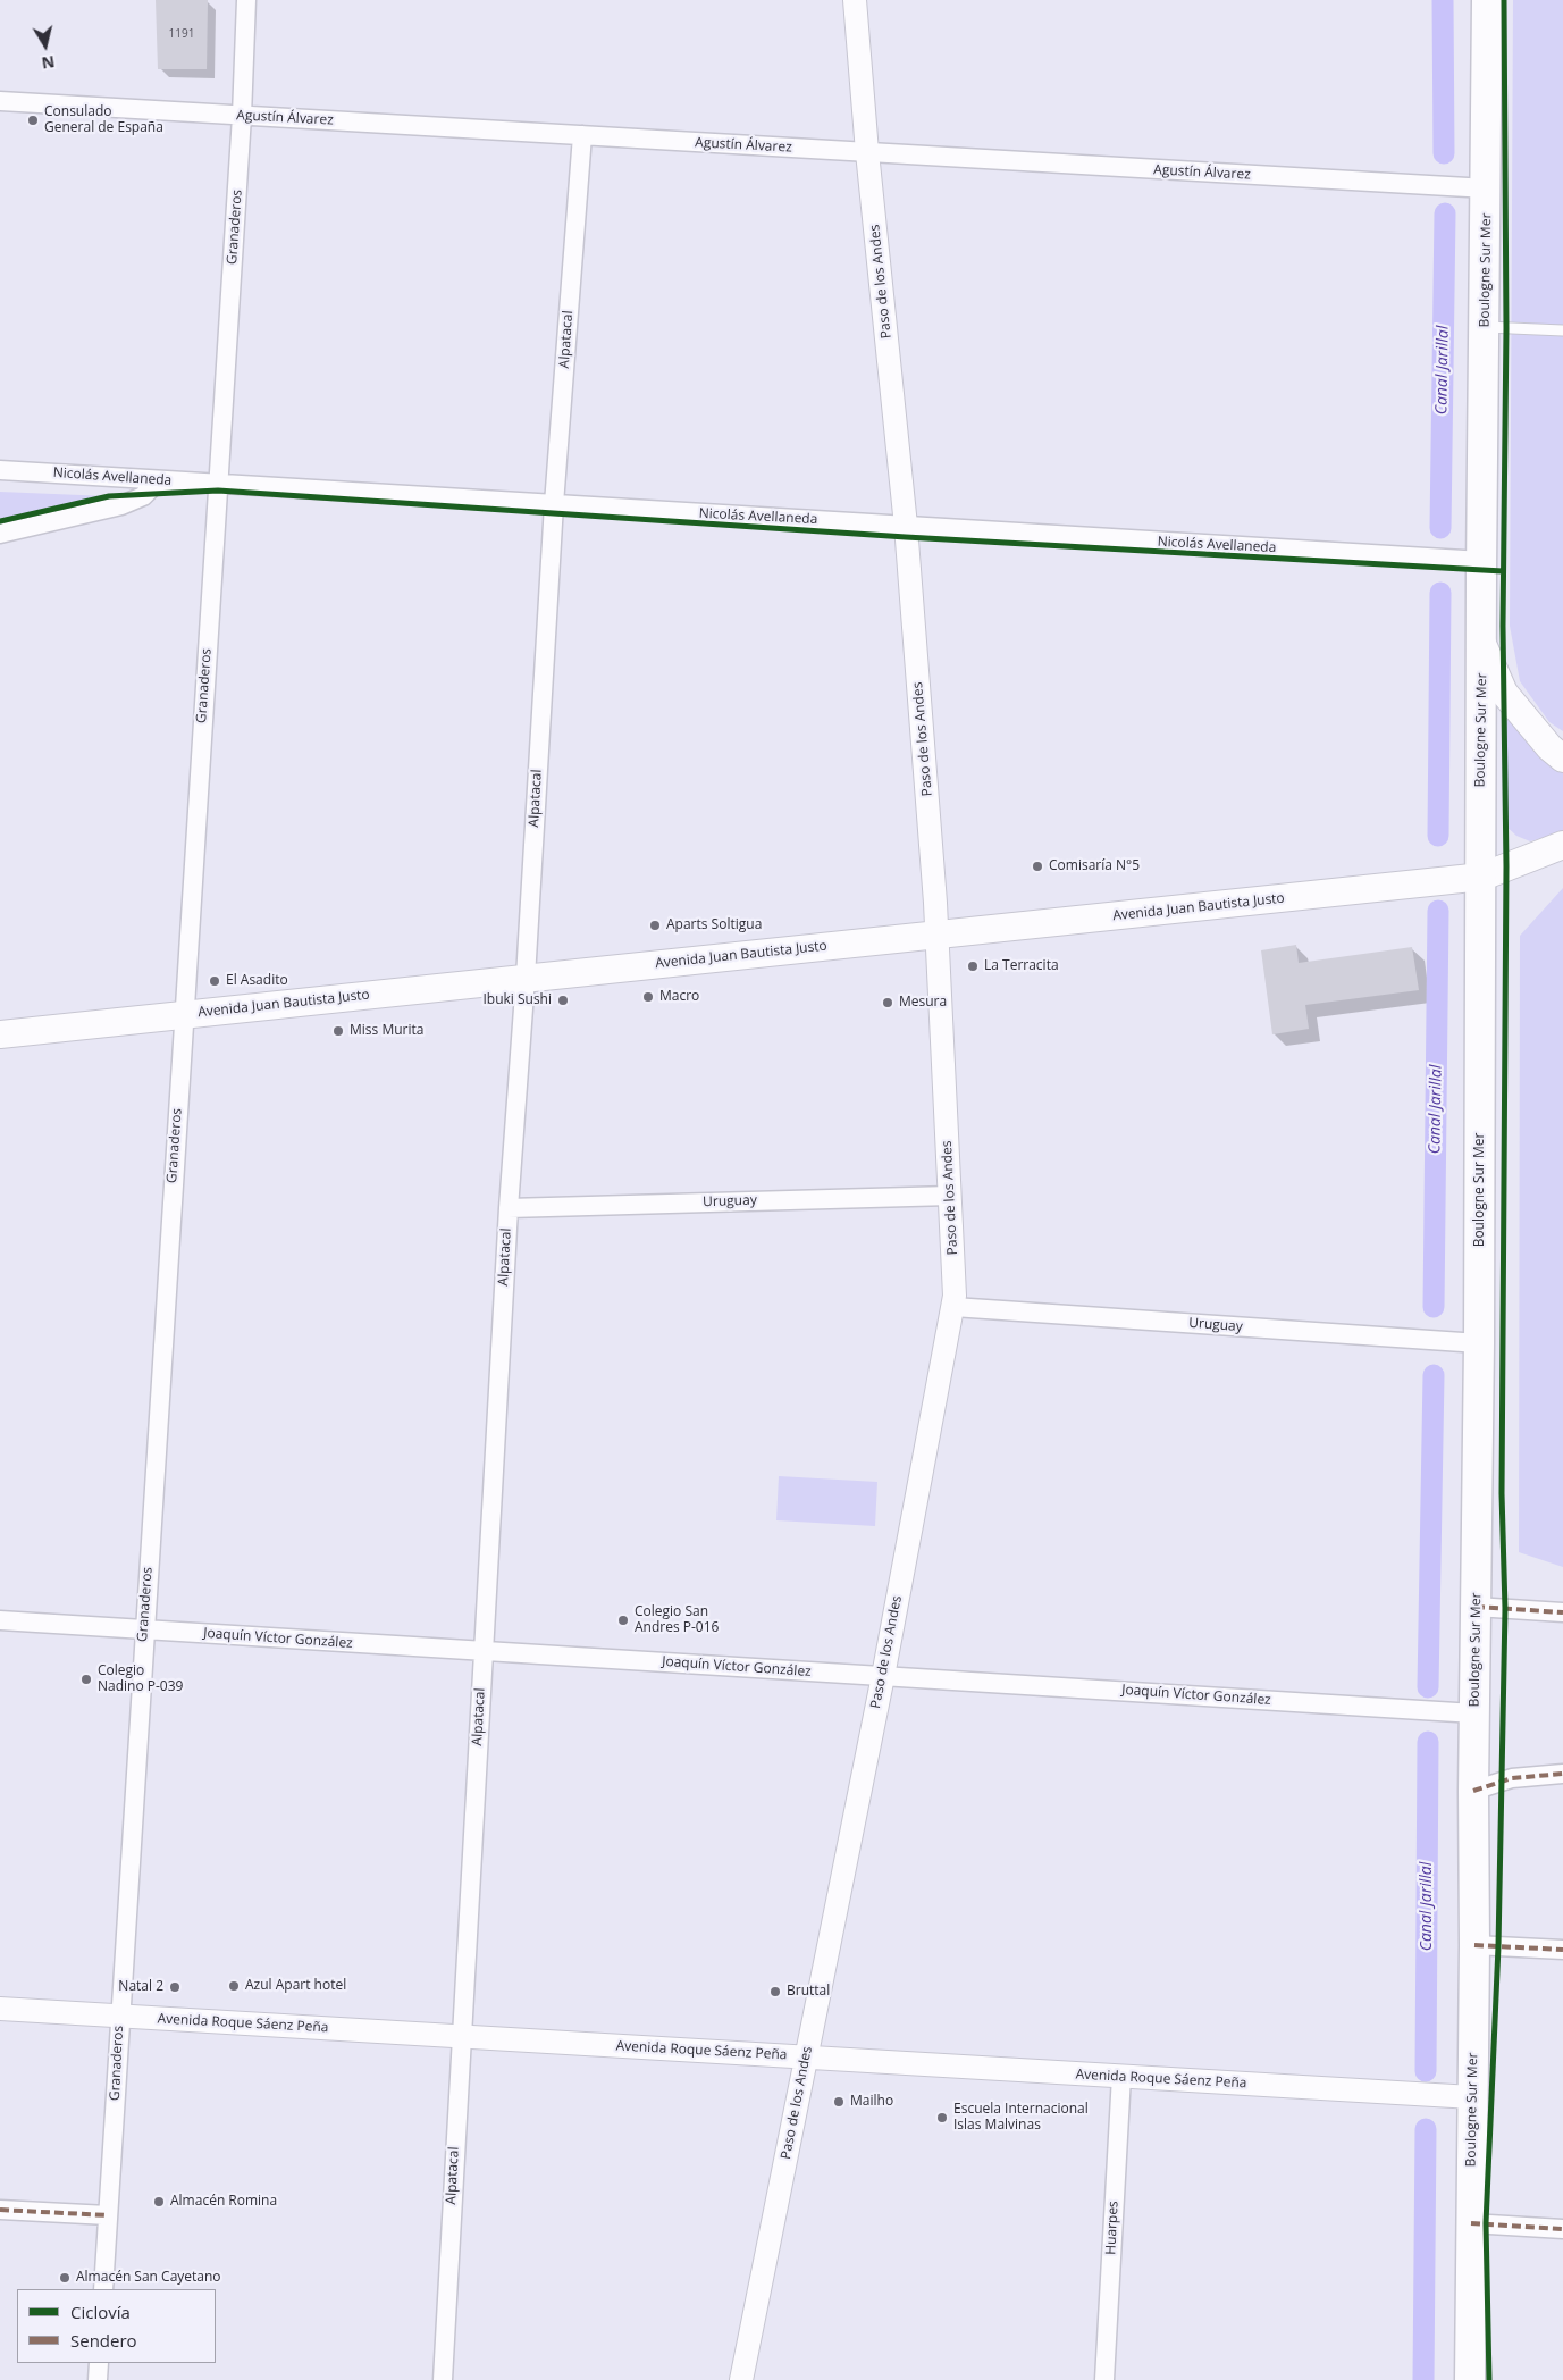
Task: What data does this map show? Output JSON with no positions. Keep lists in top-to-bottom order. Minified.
{"streets":{"main road":["Boulogne Sur Mer","Avenida Juan Bautista Justo"],"street":["Agustín Álvarez","Granaderos","Paso de los Andes","Alpatacal","Nicolás Avellaneda","Uruguay","Joaquín Víctor González","Avenida Roque Sáenz Peña","Huarpes"]},"crossings":[["Agustín Álvarez","Granaderos"],["Agustín Álvarez","Boulogne Sur Mer"],["Agustín Álvarez","Paso de los Andes"],["Agustín Álvarez","Alpatacal"],["Granaderos","Nicolás Avellaneda"],["Granaderos","Avenida Juan Bautista Justo"],["Granaderos","Joaquín Víctor González"],["Granaderos","Avenida Roque Sáenz Peña"],["Boulogne Sur Mer","Nicolás Avellaneda"],["Boulogne Sur Mer","Avenida Juan Bautista Justo"],["Boulogne Sur Mer","Uruguay"],["Boulogne Sur Mer","Joaquín Víctor González"],["Boulogne Sur Mer","Avenida Roque Sáenz Peña"],["Paso de los Andes","Nicolás Avellaneda"],["Paso de los Andes","Avenida Juan Bautista Justo"],["Paso de los Andes","Uruguay"],["Paso de los Andes","Joaquín Víctor González"],["Paso de los Andes","Avenida Roque Sáenz Peña"],["Alpatacal","Nicolás Avellaneda"],["Alpatacal","Avenida Juan Bautista Justo"],["Alpatacal","Uruguay"],["Alpatacal","Joaquín Víctor González"],["Alpatacal","Avenida Roque Sáenz Peña"],["Avenida Roque Sáenz Peña","Huarpes"]],"water":["Canal Jarillal"],"places":["Consulado General de España","Comisaría N°5","Aparts Soltigua","La Terracita","El Asadito","Macro","Ibuki Sushi","Mesura","Miss Murita","Colegio San Andres P-016","Colegio Nadino P-039","Azul Apart hotel","Natal 2","Bruttal","Mailho","Escuela Internacional Islas Malvinas","Almacén Romina","Almacén San Cayetano"],"house_numbers":["1191"],"legend":["Ciclovía","Sendero"],"north":"bottom"}
